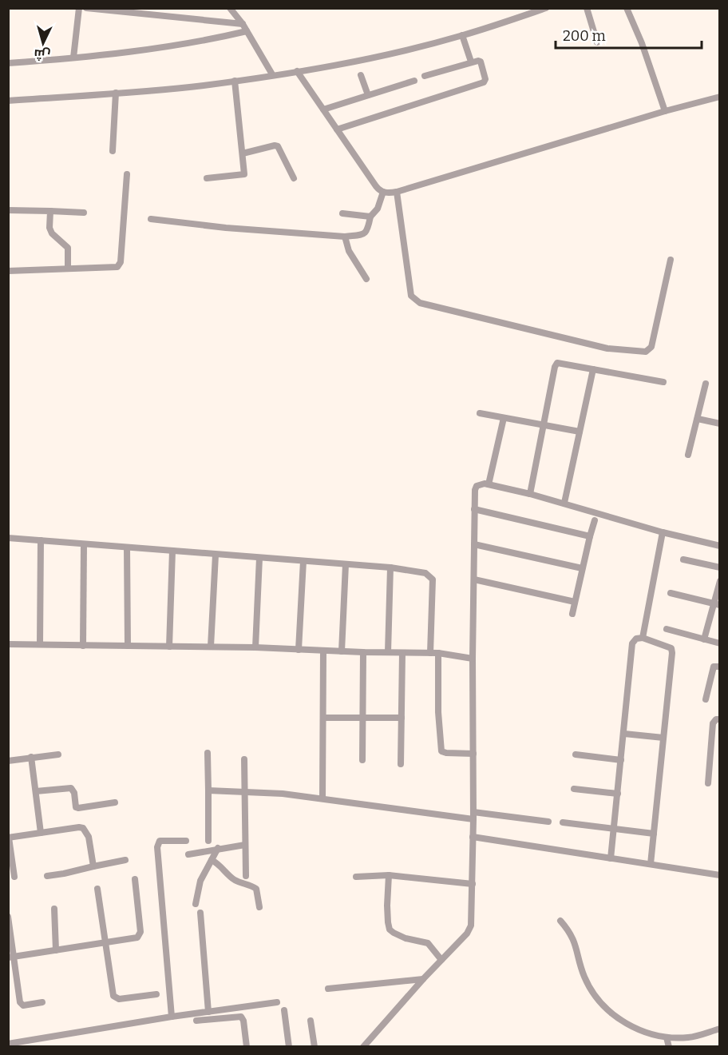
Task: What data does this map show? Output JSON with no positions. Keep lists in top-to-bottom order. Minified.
{"scale_bar":"200 m","north":"bottom"}
